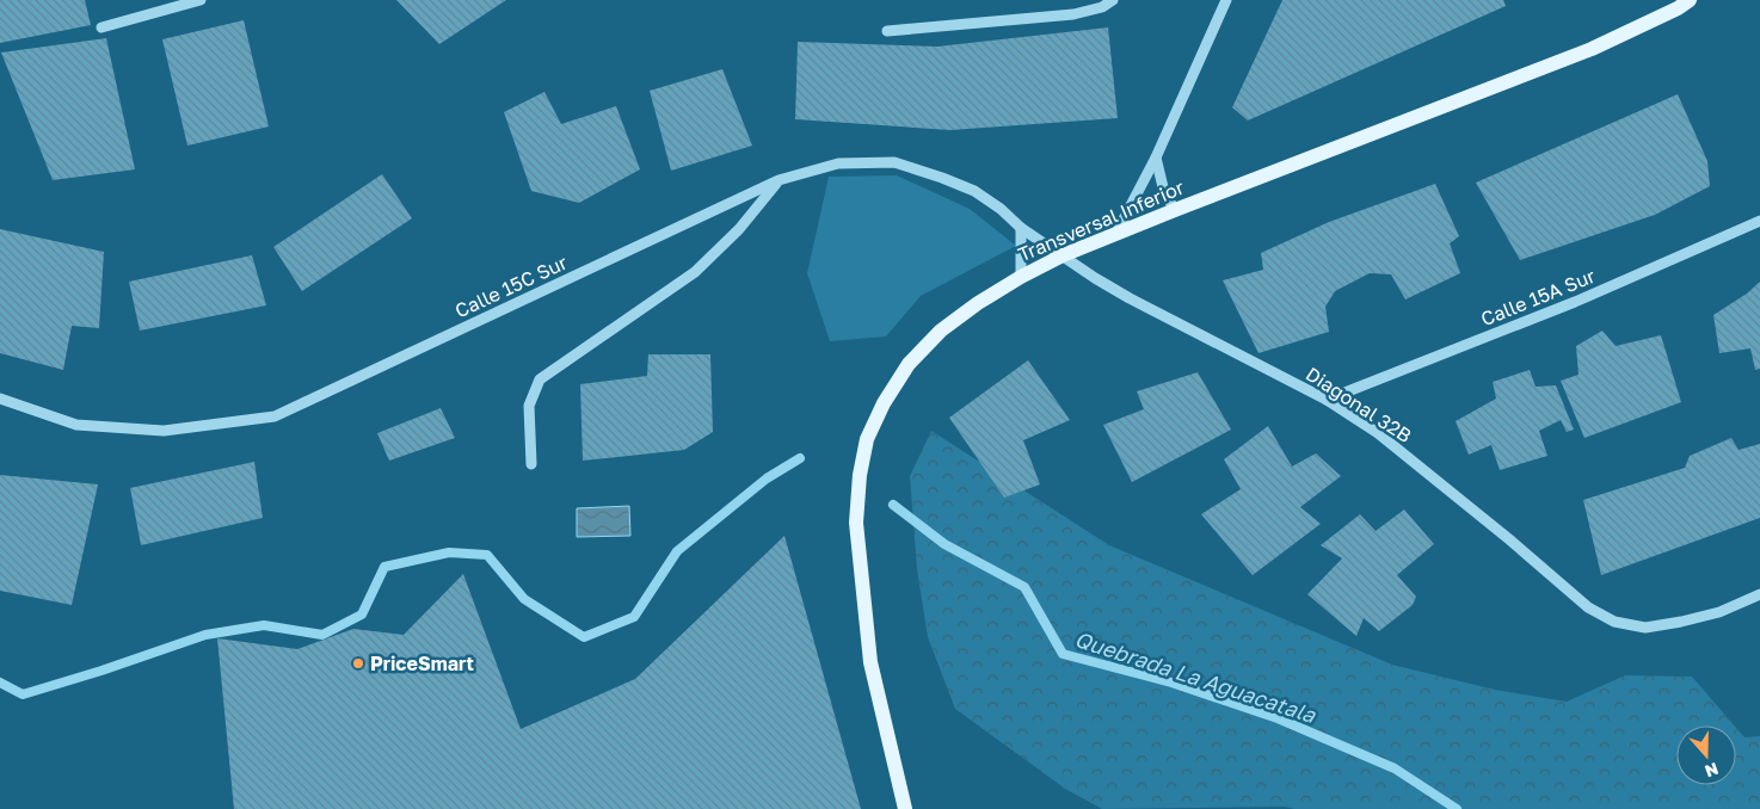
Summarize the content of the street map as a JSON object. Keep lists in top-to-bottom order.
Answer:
{
  "streets": {
    "main road": ["Transversal Inferior"],
    "street": ["Calle 15C Sur", "Calle 15A Sur", "Diagonal 32B"]
  },
  "crossings": [
    ["Transversal Inferior", "Calle 15C Sur"],
    ["Transversal Inferior", "Diagonal 32B"],
    ["Calle 15C Sur", "Diagonal 32B"],
    ["Calle 15A Sur", "Diagonal 32B"]
  ],
  "water": ["Quebrada La Aguacatala"],
  "places": ["PriceSmart"],
  "north": "bottom"
}
